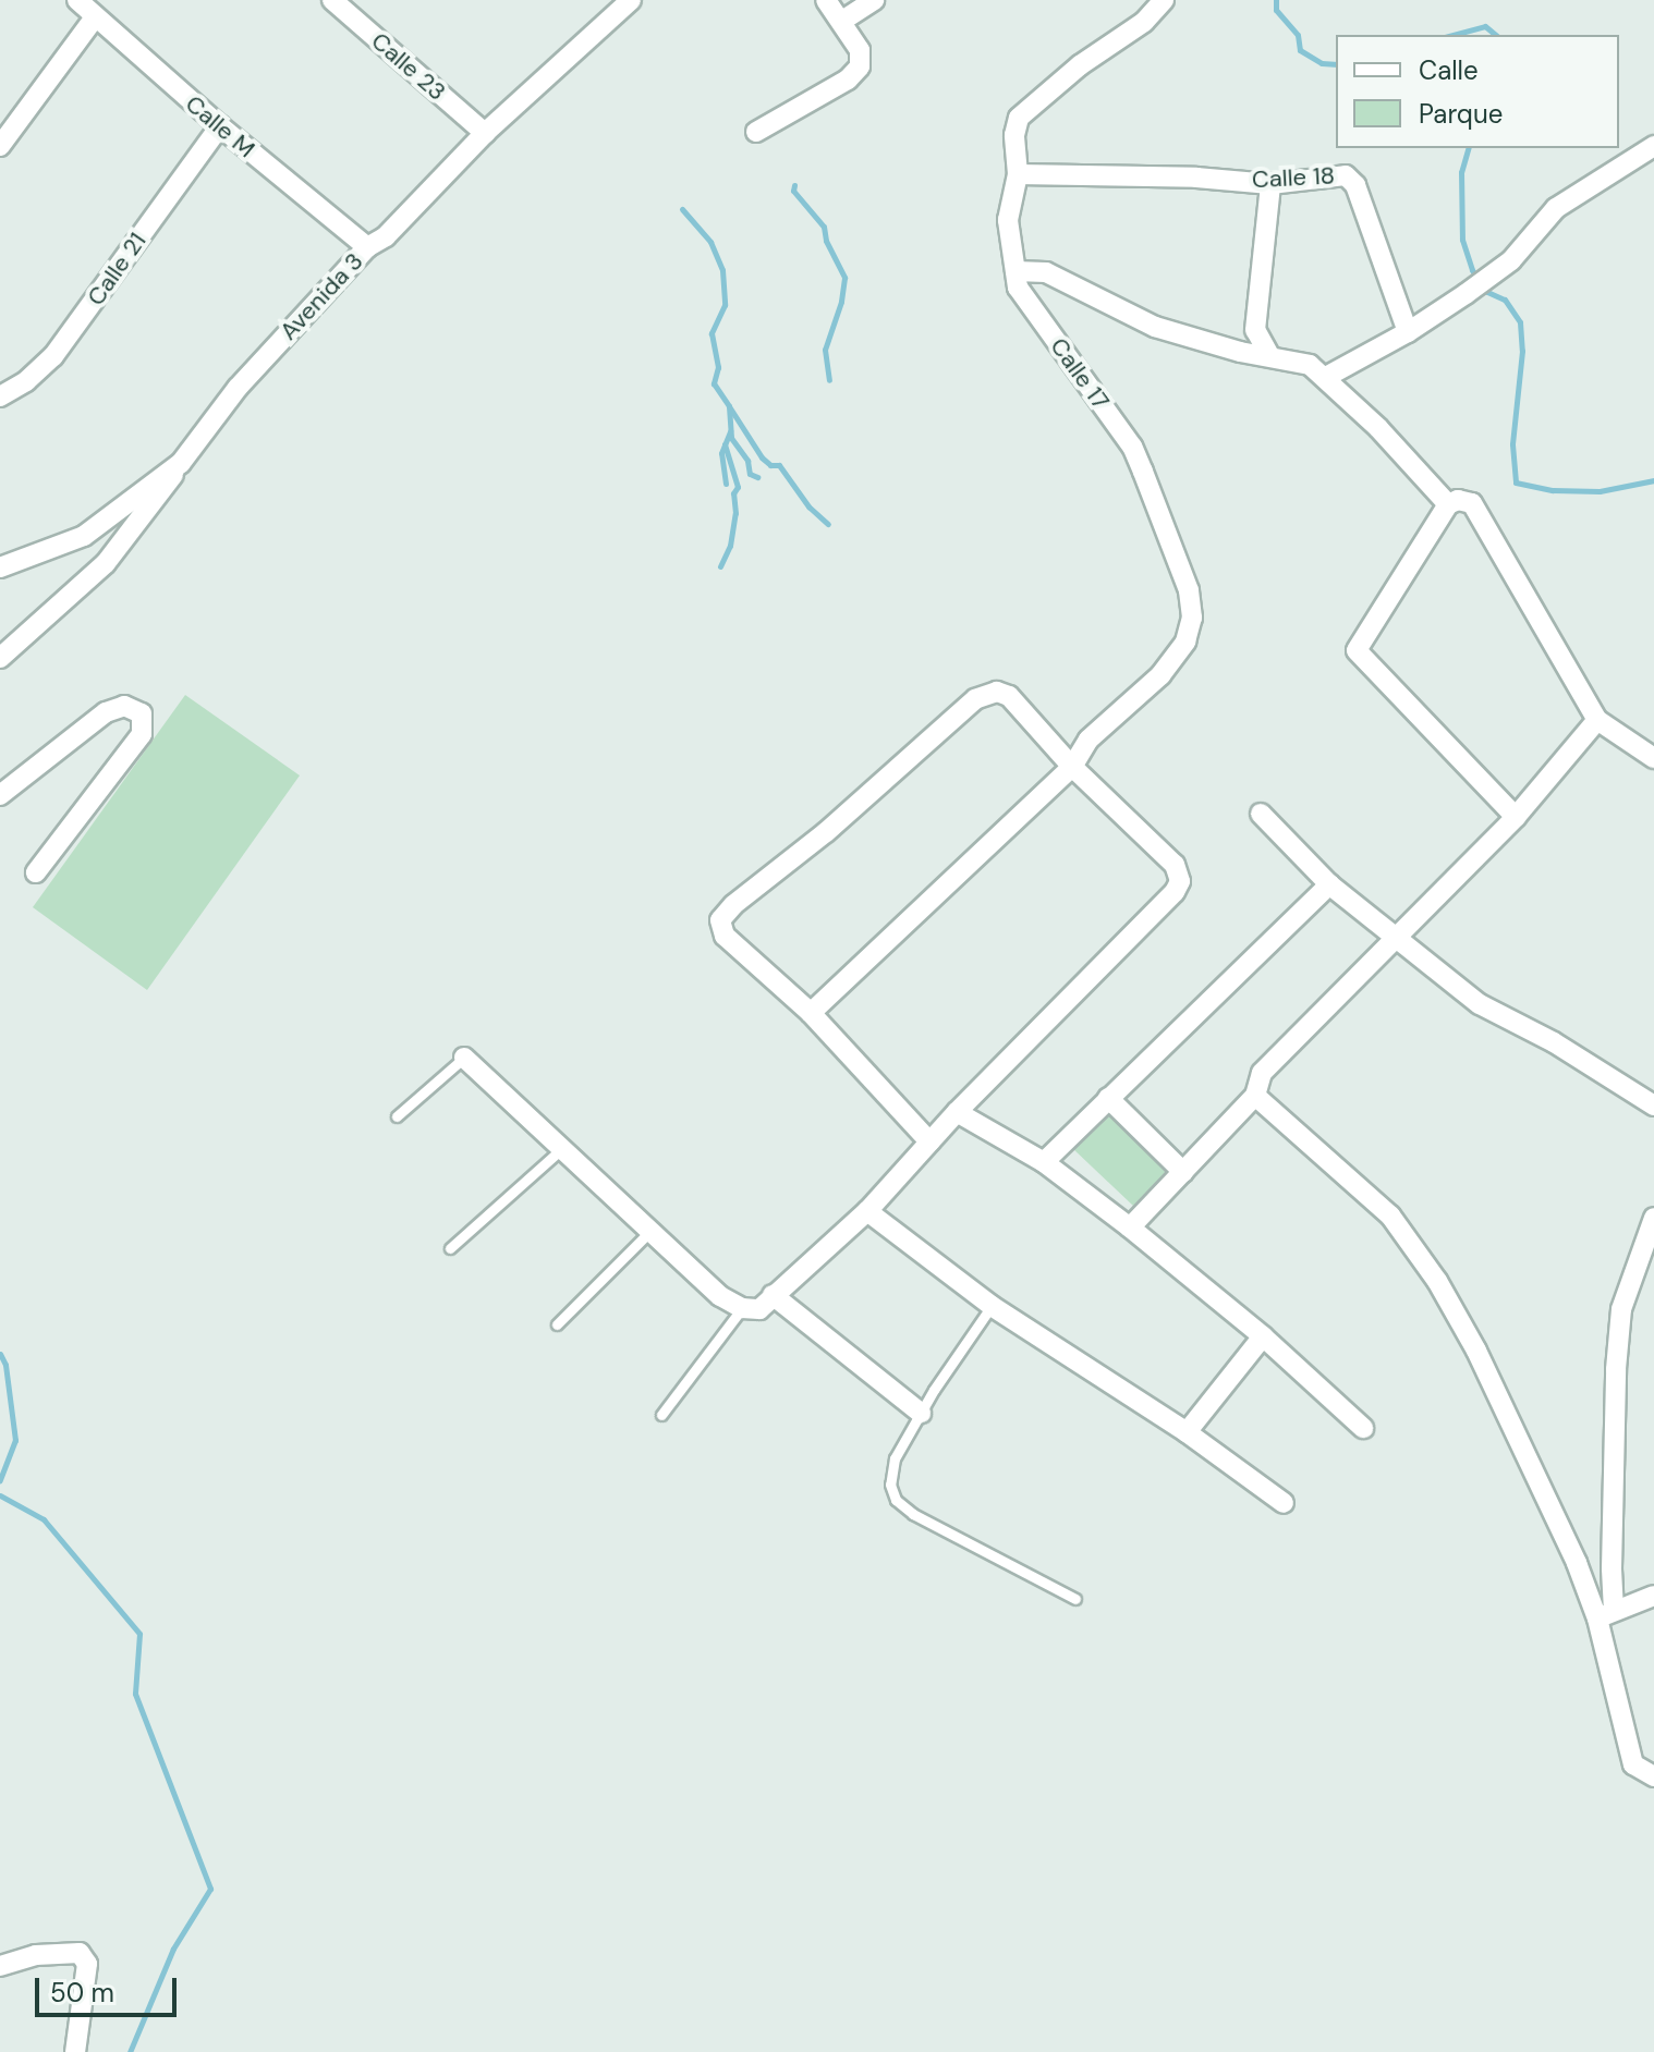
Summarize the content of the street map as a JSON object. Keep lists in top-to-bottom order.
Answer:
{
  "streets": {
    "street": [
      "Calle 23",
      "Calle M",
      "Calle 18",
      "Calle 21",
      "Avenida 3",
      "Calle 17"
    ]
  },
  "crossings": [
    ["Calle 23", "Avenida 3"],
    ["Calle M", "Calle 21"],
    ["Calle M", "Avenida 3"],
    ["Calle 18", "Calle 17"]
  ],
  "legend": ["Calle", "Parque"],
  "scale_bar": "50 m"
}
